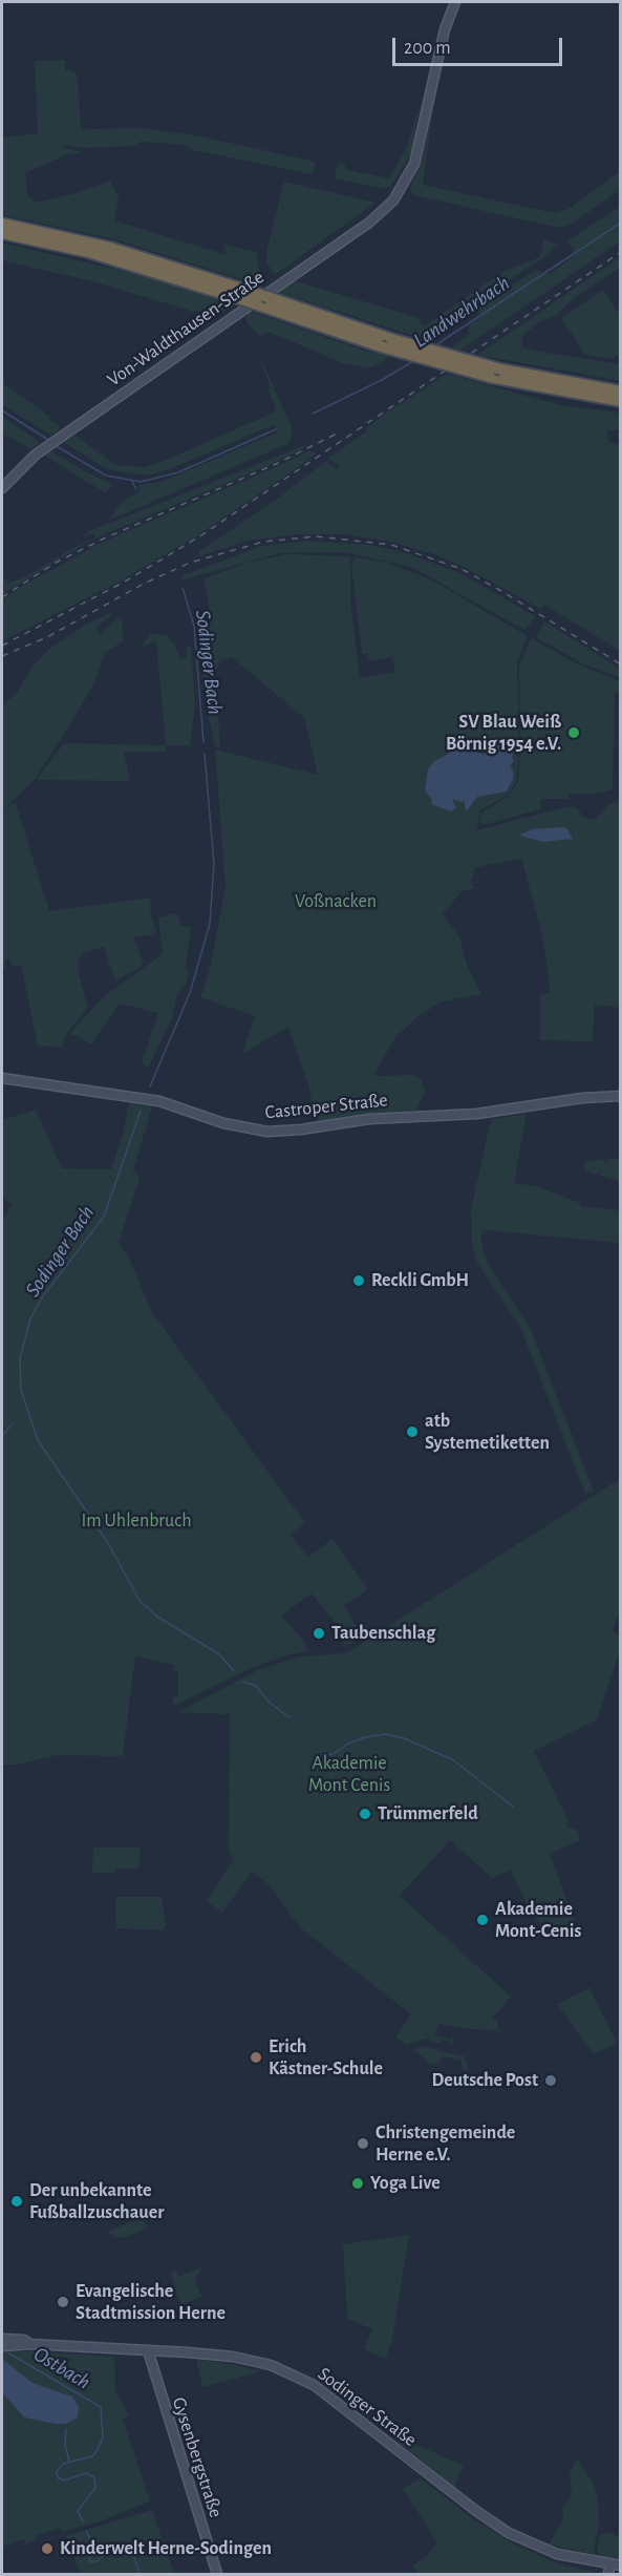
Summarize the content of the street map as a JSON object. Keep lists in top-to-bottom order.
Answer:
{
  "streets": {
    "main road": [
      "Von-Waldthausen-Straße",
      "Castroper Straße",
      "Sodinger Straße",
      "Gysenbergstraße"
    ]
  },
  "crossings": [
    ["Sodinger Straße", "Gysenbergstraße"]
  ],
  "water": ["Landwehrbach", "Sodinger Bach", "Ostbach"],
  "parks": ["Voßnacken", "Im Uhlenbruch", "Akademie Mont Cenis"],
  "places": [
    "SV Blau Weiß Börnig 1954 e.V.",
    "Reckli GmbH",
    "atb Systemetiketten",
    "Taubenschlag",
    "Trümmerfeld",
    "Akademie Mont-Cenis",
    "Erich Kästner-Schule",
    "Deutsche Post",
    "Christengemeinde Herne e.V.",
    "Yoga Live",
    "Der unbekannte Fußballzuschauer",
    "Evangelische Stadtmission Herne",
    "Kinderwelt Herne-Sodingen"
  ],
  "scale_bar": "200 m"
}
